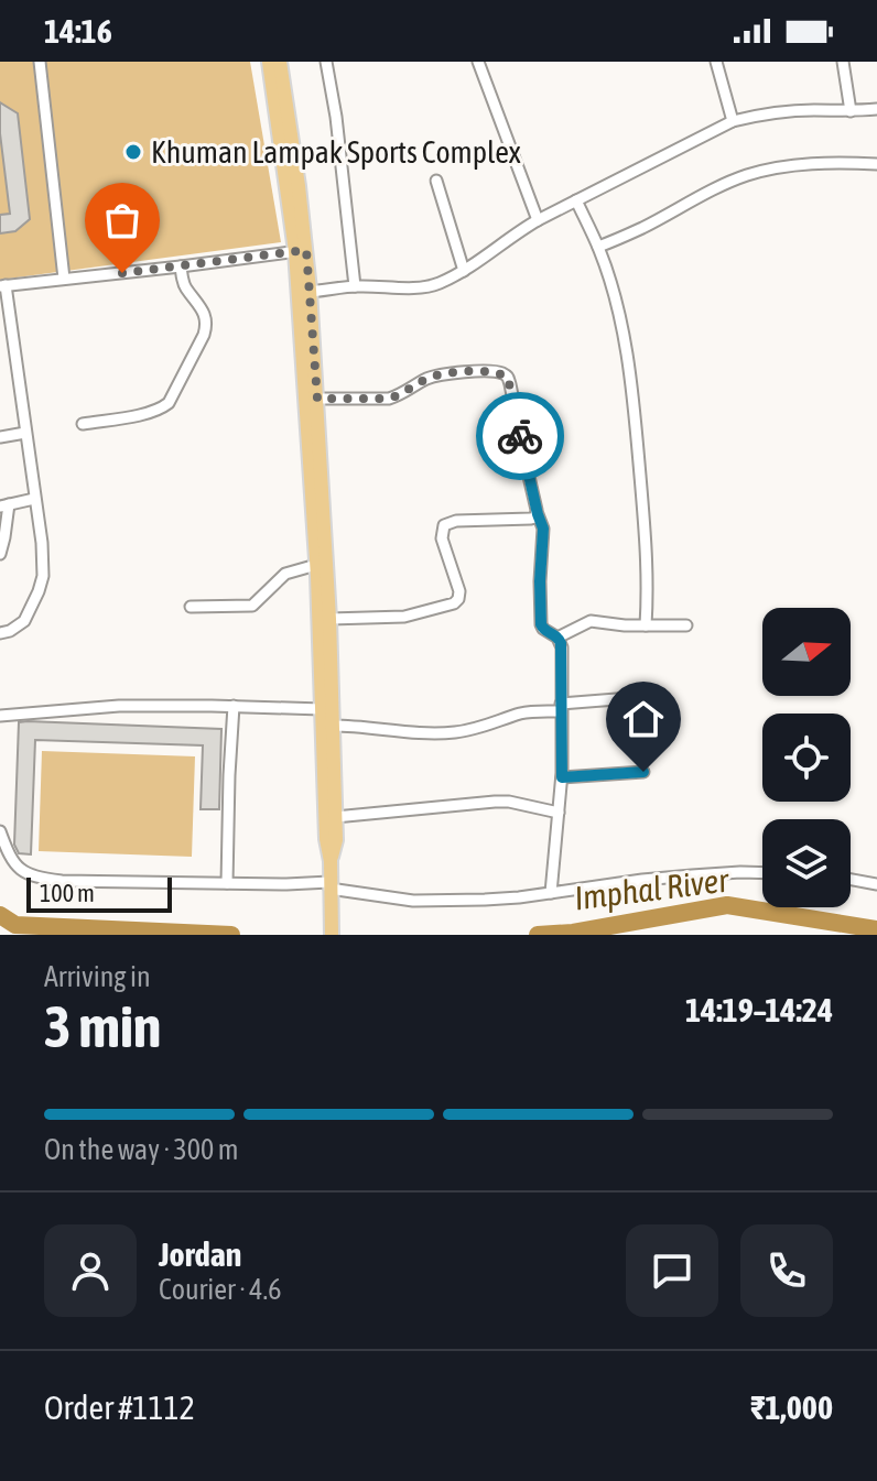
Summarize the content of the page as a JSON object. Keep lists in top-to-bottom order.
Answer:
{
  "water": ["Imphal River"],
  "places": ["Khuman Lampak Sports Complex"],
  "scale_bar": "100 m",
  "north": "right",
  "page": {
    "status": "14:16",
    "scale": "100 m",
    "heading": ["3 min", "Arriving in", "14:19–14:24"],
    "panel": [
      "Jordan",
      "Courier · 4.6",
      "Order #1112",
      "₹1,000"
    ],
    "bar": "On the way · 300 m"
  }
}
